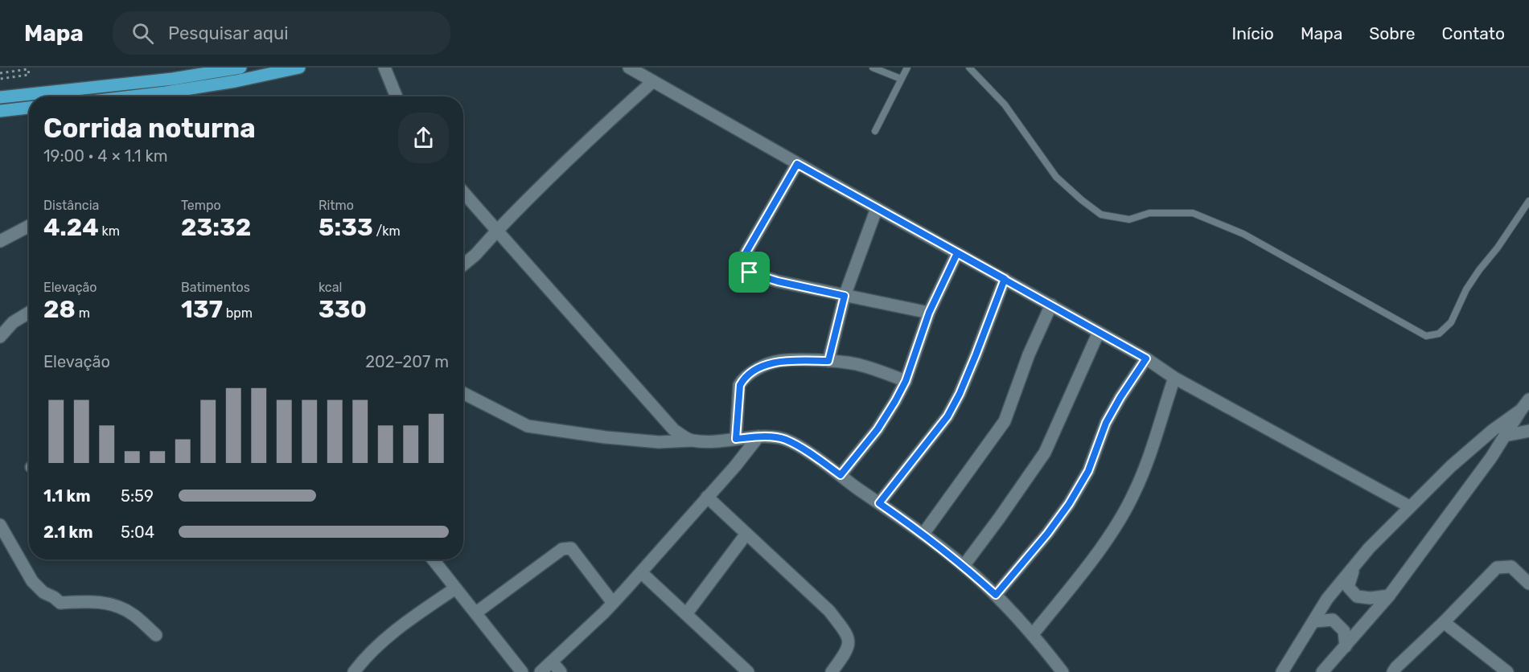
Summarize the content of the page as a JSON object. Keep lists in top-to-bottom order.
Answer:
{
  "page": {
    "header": "Mapa",
    "search": "Pesquisar aqui",
    "nav": [
      "Início",
      "Mapa",
      "Sobre",
      "Contato"
    ],
    "heading": ["Corrida noturna", "19:00 · 4 × 1.1 km"],
    "stats": [
      ["Distância", "4.24 km"],
      ["Tempo", "23:32"],
      ["Ritmo", "5:33 /km"],
      ["Elevação", "28 m"],
      ["Batimentos", "137 bpm"],
      ["kcal", "330"]
    ],
    "chart": ["Elevação", "202–207 m"],
    "list": [
      {
        "name": "1.1 km",
        "note": "5:59"
      },
      {
        "name": "2.1 km",
        "note": "5:04"
      }
    ]
  }
}
